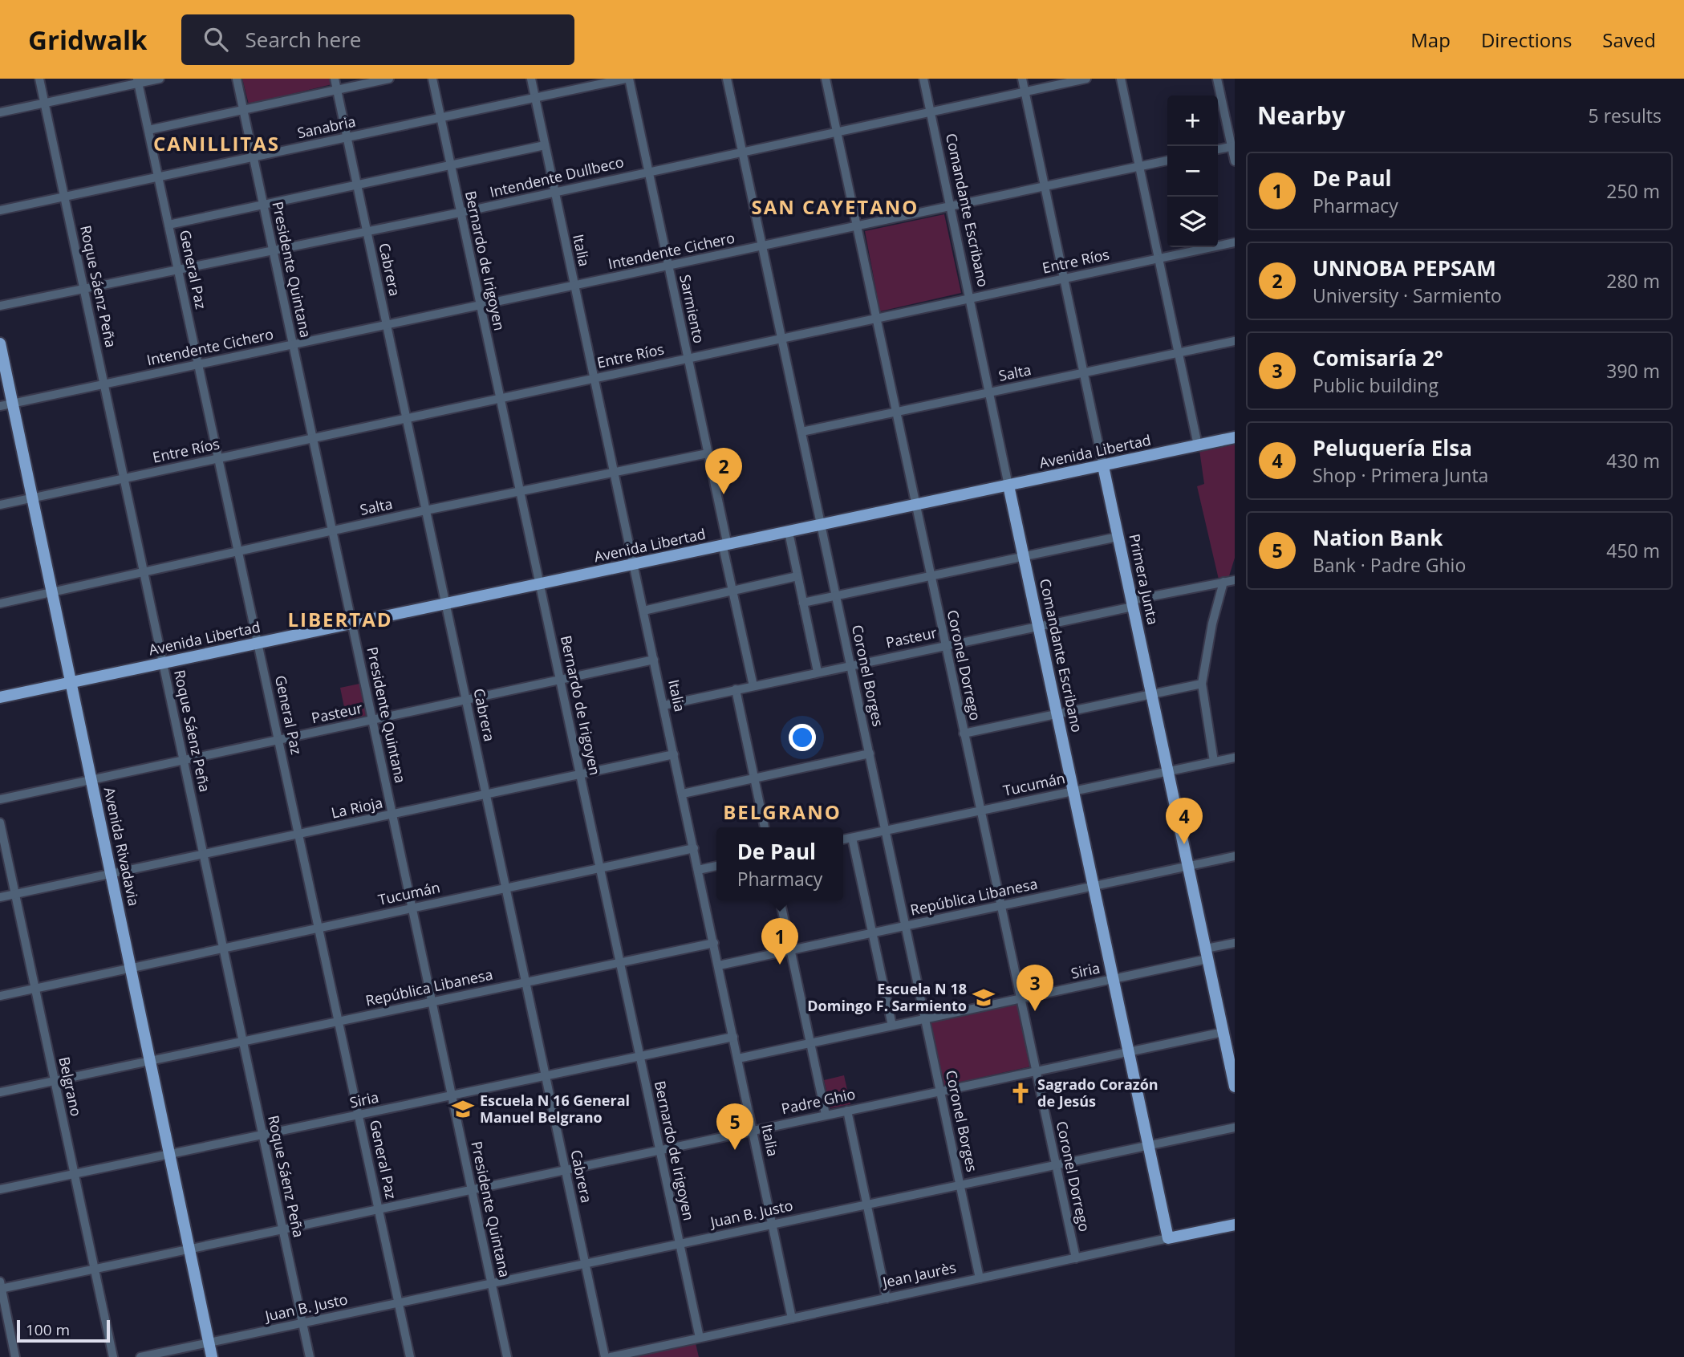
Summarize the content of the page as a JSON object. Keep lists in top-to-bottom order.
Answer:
{
  "streets": {
    "main road": [
      "Comandante Escribano",
      "Avenida Libertad",
      "Primera Junta",
      "Avenida Rivadavia",
      "Jean Jaurès"
    ],
    "street": [
      "Sanabria",
      "Intendente Dullbeco",
      "Italia",
      "Intendente Cichero",
      "Bernardo de Irigoyen",
      "Entre Ríos",
      "General Paz",
      "Presidente Quintana",
      "Cabrera",
      "Roque Sáenz Peña",
      "Sarmiento",
      "Salta",
      "Pasteur",
      "Coronel Dorrego",
      "Coronel Borges",
      "Tucumán",
      "La Rioja",
      "República Libanesa",
      "Siria",
      "Belgrano",
      "Padre Ghio",
      "Juan B. Justo"
    ]
  },
  "crossings": [
    ["Sanabria", "Italia"],
    ["Sanabria", "Bernardo de Irigoyen"],
    ["Sanabria", "General Paz"],
    ["Sanabria", "Presidente Quintana"],
    ["Sanabria", "Cabrera"],
    ["Sanabria", "Roque Sáenz Peña"],
    ["Sanabria", "Sarmiento"],
    ["Intendente Dullbeco", "Comandante Escribano"],
    ["Intendente Dullbeco", "Italia"],
    ["Intendente Dullbeco", "Bernardo de Irigoyen"],
    ["Intendente Dullbeco", "General Paz"],
    ["Intendente Dullbeco", "Presidente Quintana"],
    ["Intendente Dullbeco", "Cabrera"],
    ["Intendente Dullbeco", "Roque Sáenz Peña"],
    ["Intendente Dullbeco", "Sarmiento"],
    ["Intendente Dullbeco", "Primera Junta"],
    ["Intendente Dullbeco", "Coronel Dorrego"],
    ["Intendente Dullbeco", "Coronel Borges"],
    ["Comandante Escribano", "Intendente Cichero"],
    ["Comandante Escribano", "Entre Ríos"],
    ["Comandante Escribano", "Salta"],
    ["Comandante Escribano", "Avenida Libertad"],
    ["Comandante Escribano", "Pasteur"],
    ["Comandante Escribano", "Tucumán"],
    ["Comandante Escribano", "República Libanesa"],
    ["Comandante Escribano", "Siria"],
    ["Comandante Escribano", "Padre Ghio"],
    ["Comandante Escribano", "Juan B. Justo"],
    ["Comandante Escribano", "Jean Jaurès"],
    ["Italia", "Intendente Cichero"],
    ["Italia", "Entre Ríos"],
    ["Italia", "Salta"],
    ["Italia", "Avenida Libertad"],
    ["Italia", "Pasteur"],
    ["Italia", "Tucumán"],
    ["Italia", "La Rioja"],
    ["Italia", "República Libanesa"],
    ["Italia", "Siria"],
    ["Italia", "Padre Ghio"],
    ["Italia", "Juan B. Justo"],
    ["Italia", "Jean Jaurès"],
    ["Intendente Cichero", "Bernardo de Irigoyen"],
    ["Intendente Cichero", "General Paz"],
    ["Intendente Cichero", "Presidente Quintana"],
    ["Intendente Cichero", "Cabrera"],
    ["Intendente Cichero", "Roque Sáenz Peña"],
    ["Intendente Cichero", "Sarmiento"],
    ["Intendente Cichero", "Primera Junta"],
    ["Intendente Cichero", "Coronel Dorrego"],
    ["Intendente Cichero", "Coronel Borges"],
    ["Intendente Cichero", "Avenida Rivadavia"],
    ["Bernardo de Irigoyen", "Entre Ríos"],
    ["Bernardo de Irigoyen", "Salta"],
    ["Bernardo de Irigoyen", "Avenida Libertad"],
    ["Bernardo de Irigoyen", "Pasteur"],
    ["Bernardo de Irigoyen", "Tucumán"],
    ["Bernardo de Irigoyen", "La Rioja"],
    ["Bernardo de Irigoyen", "República Libanesa"],
    ["Bernardo de Irigoyen", "Siria"],
    ["Bernardo de Irigoyen", "Padre Ghio"],
    ["Bernardo de Irigoyen", "Juan B. Justo"],
    ["Bernardo de Irigoyen", "Jean Jaurès"],
    ["Entre Ríos", "General Paz"],
    ["Entre Ríos", "Presidente Quintana"],
    ["Entre Ríos", "Cabrera"],
    ["Entre Ríos", "Roque Sáenz Peña"],
    ["Entre Ríos", "Sarmiento"],
    ["Entre Ríos", "Primera Junta"],
    ["Entre Ríos", "Coronel Dorrego"],
    ["Entre Ríos", "Coronel Borges"],
    ["Entre Ríos", "Avenida Rivadavia"],
    ["General Paz", "Salta"],
    ["General Paz", "Avenida Libertad"],
    ["General Paz", "Pasteur"],
    ["General Paz", "Tucumán"],
    ["General Paz", "La Rioja"],
    ["General Paz", "República Libanesa"],
    ["General Paz", "Siria"],
    ["General Paz", "Padre Ghio"],
    ["General Paz", "Juan B. Justo"],
    ["Presidente Quintana", "Salta"],
    ["Presidente Quintana", "Avenida Libertad"],
    ["Presidente Quintana", "Pasteur"],
    ["Presidente Quintana", "Tucumán"],
    ["Presidente Quintana", "La Rioja"],
    ["Presidente Quintana", "República Libanesa"],
    ["Presidente Quintana", "Siria"],
    ["Presidente Quintana", "Padre Ghio"],
    ["Presidente Quintana", "Juan B. Justo"],
    ["Cabrera", "Salta"],
    ["Cabrera", "Avenida Libertad"],
    ["Cabrera", "Pasteur"],
    ["Cabrera", "Tucumán"],
    ["Cabrera", "La Rioja"],
    ["Cabrera", "República Libanesa"],
    ["Cabrera", "Siria"],
    ["Cabrera", "Padre Ghio"],
    ["Cabrera", "Juan B. Justo"],
    ["Roque Sáenz Peña", "Salta"],
    ["Roque Sáenz Peña", "Avenida Libertad"],
    ["Roque Sáenz Peña", "Pasteur"],
    ["Roque Sáenz Peña", "Tucumán"],
    ["Roque Sáenz Peña", "La Rioja"],
    ["Roque Sáenz Peña", "República Libanesa"],
    ["Roque Sáenz Peña", "Siria"],
    ["Roque Sáenz Peña", "Padre Ghio"],
    ["Roque Sáenz Peña", "Juan B. Justo"],
    ["Sarmiento", "Salta"],
    ["Sarmiento", "Avenida Libertad"],
    ["Sarmiento", "Pasteur"],
    ["Salta", "Primera Junta"],
    ["Salta", "Coronel Dorrego"],
    ["Salta", "Coronel Borges"],
    ["Salta", "Avenida Rivadavia"],
    ["Avenida Libertad", "Primera Junta"],
    ["Avenida Libertad", "Coronel Dorrego"],
    ["Avenida Libertad", "Coronel Borges"],
    ["Avenida Libertad", "Avenida Rivadavia"],
    ["Primera Junta", "Pasteur"],
    ["Primera Junta", "Tucumán"],
    ["Primera Junta", "República Libanesa"],
    ["Primera Junta", "Siria"],
    ["Primera Junta", "Padre Ghio"],
    ["Pasteur", "Coronel Dorrego"],
    ["Pasteur", "Coronel Borges"],
    ["Pasteur", "Avenida Rivadavia"],
    ["Coronel Dorrego", "Tucumán"],
    ["Coronel Dorrego", "República Libanesa"],
    ["Coronel Dorrego", "Siria"],
    ["Coronel Dorrego", "Padre Ghio"],
    ["Coronel Dorrego", "Juan B. Justo"],
    ["Coronel Dorrego", "Jean Jaurès"],
    ["Coronel Borges", "Tucumán"],
    ["Coronel Borges", "República Libanesa"],
    ["Coronel Borges", "Siria"],
    ["Coronel Borges", "Padre Ghio"],
    ["Coronel Borges", "Juan B. Justo"],
    ["Coronel Borges", "Jean Jaurès"],
    ["Tucumán", "Avenida Rivadavia"],
    ["Tucumán", "Belgrano"],
    ["La Rioja", "Avenida Rivadavia"],
    ["La Rioja", "Belgrano"],
    ["Avenida Rivadavia", "República Libanesa"],
    ["Avenida Rivadavia", "Siria"],
    ["Avenida Rivadavia", "Padre Ghio"],
    ["Avenida Rivadavia", "Juan B. Justo"],
    ["República Libanesa", "Belgrano"],
    ["Siria", "Belgrano"],
    ["Belgrano", "Padre Ghio"]
  ],
  "districts": [
    "CANILLITAS",
    "SAN CAYETANO",
    "LIBERTAD",
    "BELGRANO"
  ],
  "places": {
    "school or university": ["Escuela N 18 Domingo F. Sarmiento", "Escuela N 16 General Manuel Belgrano"],
    "church": ["Sagrado Corazón de Jesús"]
  },
  "scale_bar": "100 m",
  "page": {
    "header": "Gridwalk",
    "search": "Search here",
    "nav": ["Map", "Directions", "Saved"],
    "heading": ["Nearby", "5 results"],
    "map_buttons": ["+", "−"],
    "list": [
      {
        "mark": "1",
        "name": "De Paul",
        "note": "Pharmacy",
        "value": "250 m"
      },
      {
        "mark": "2",
        "name": "UNNOBA PEPSAM",
        "note": "University · Sarmiento",
        "value": "280 m"
      },
      {
        "mark": "3",
        "name": "Comisaría 2°",
        "note": "Public building",
        "value": "390 m"
      },
      {
        "mark": "4",
        "name": "Peluquería Elsa",
        "note": "Shop · Primera Junta",
        "value": "430 m"
      },
      {
        "mark": "5",
        "name": "Nation Bank",
        "note": "Bank · Padre Ghio",
        "value": "450 m"
      }
    ],
    "pins": [
      "2",
      "4",
      "1",
      "3",
      "5"
    ],
    "popup": ["De Paul", "Pharmacy"],
    "scale": "100 m"
  }
}
